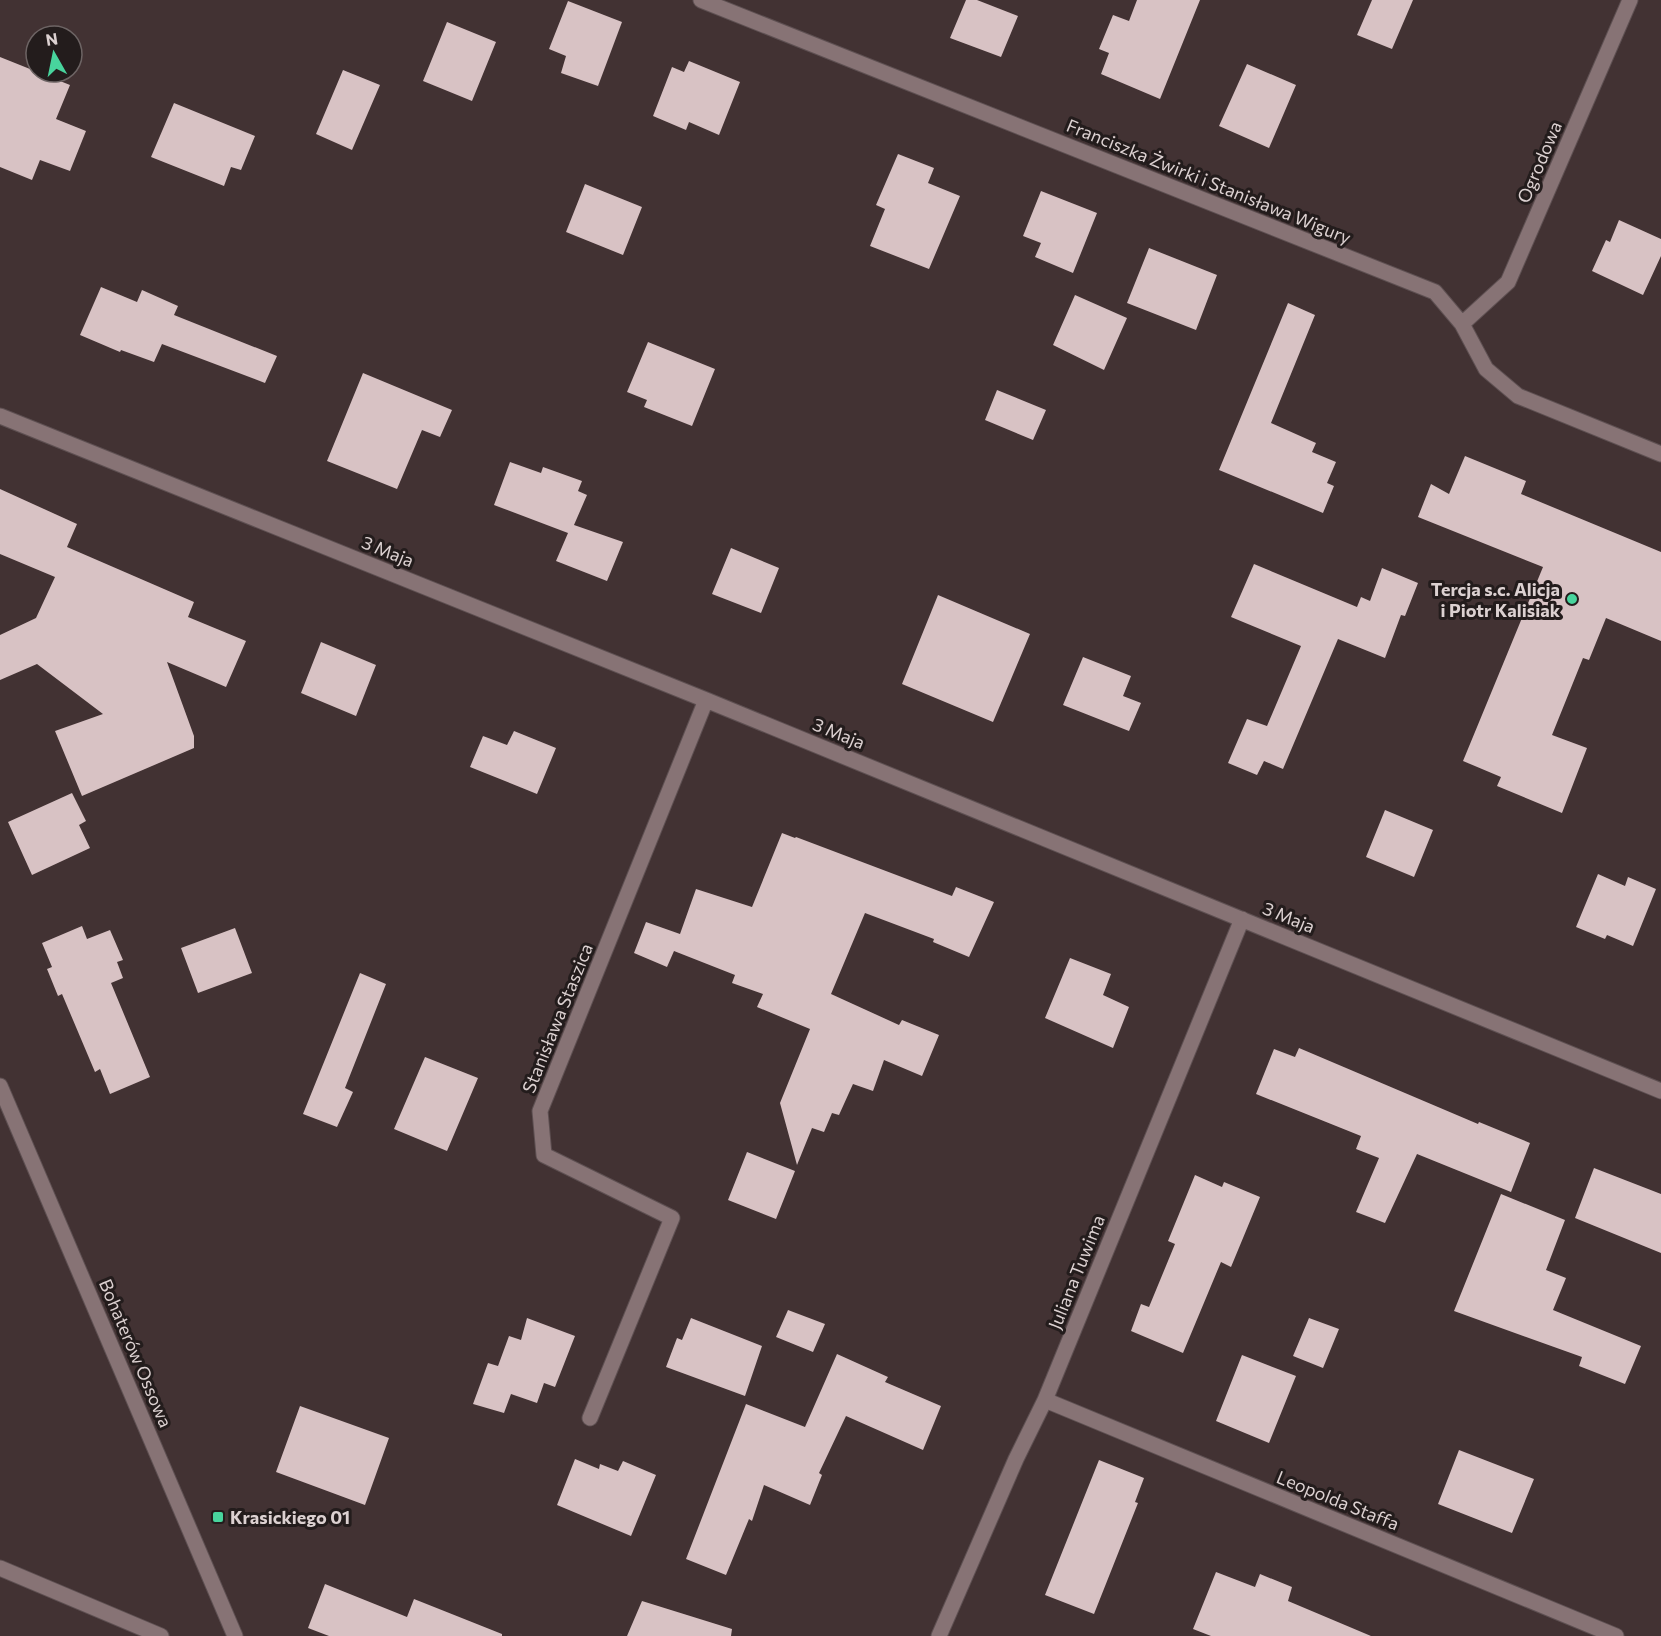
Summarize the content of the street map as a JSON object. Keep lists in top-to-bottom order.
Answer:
{
  "streets": {
    "street": [
      "Ogrodowa",
      "Franciszka Żwirki i Stanisława Wigury",
      "3 Maja",
      "Stanisława Staszica",
      "Juliana Tuwima",
      "Bohaterów Ossowa",
      "Leopolda Staffa"
    ]
  },
  "crossings": [
    ["Ogrodowa", "Franciszka Żwirki i Stanisława Wigury"],
    ["3 Maja", "Stanisława Staszica"],
    ["3 Maja", "Juliana Tuwima"],
    ["Juliana Tuwima", "Leopolda Staffa"]
  ],
  "places": {
    "other": ["Tercja s.c. Alicja i Piotr Kalisiak"],
    "transit": ["Krasickiego 01"]
  },
  "north": "top"
}
